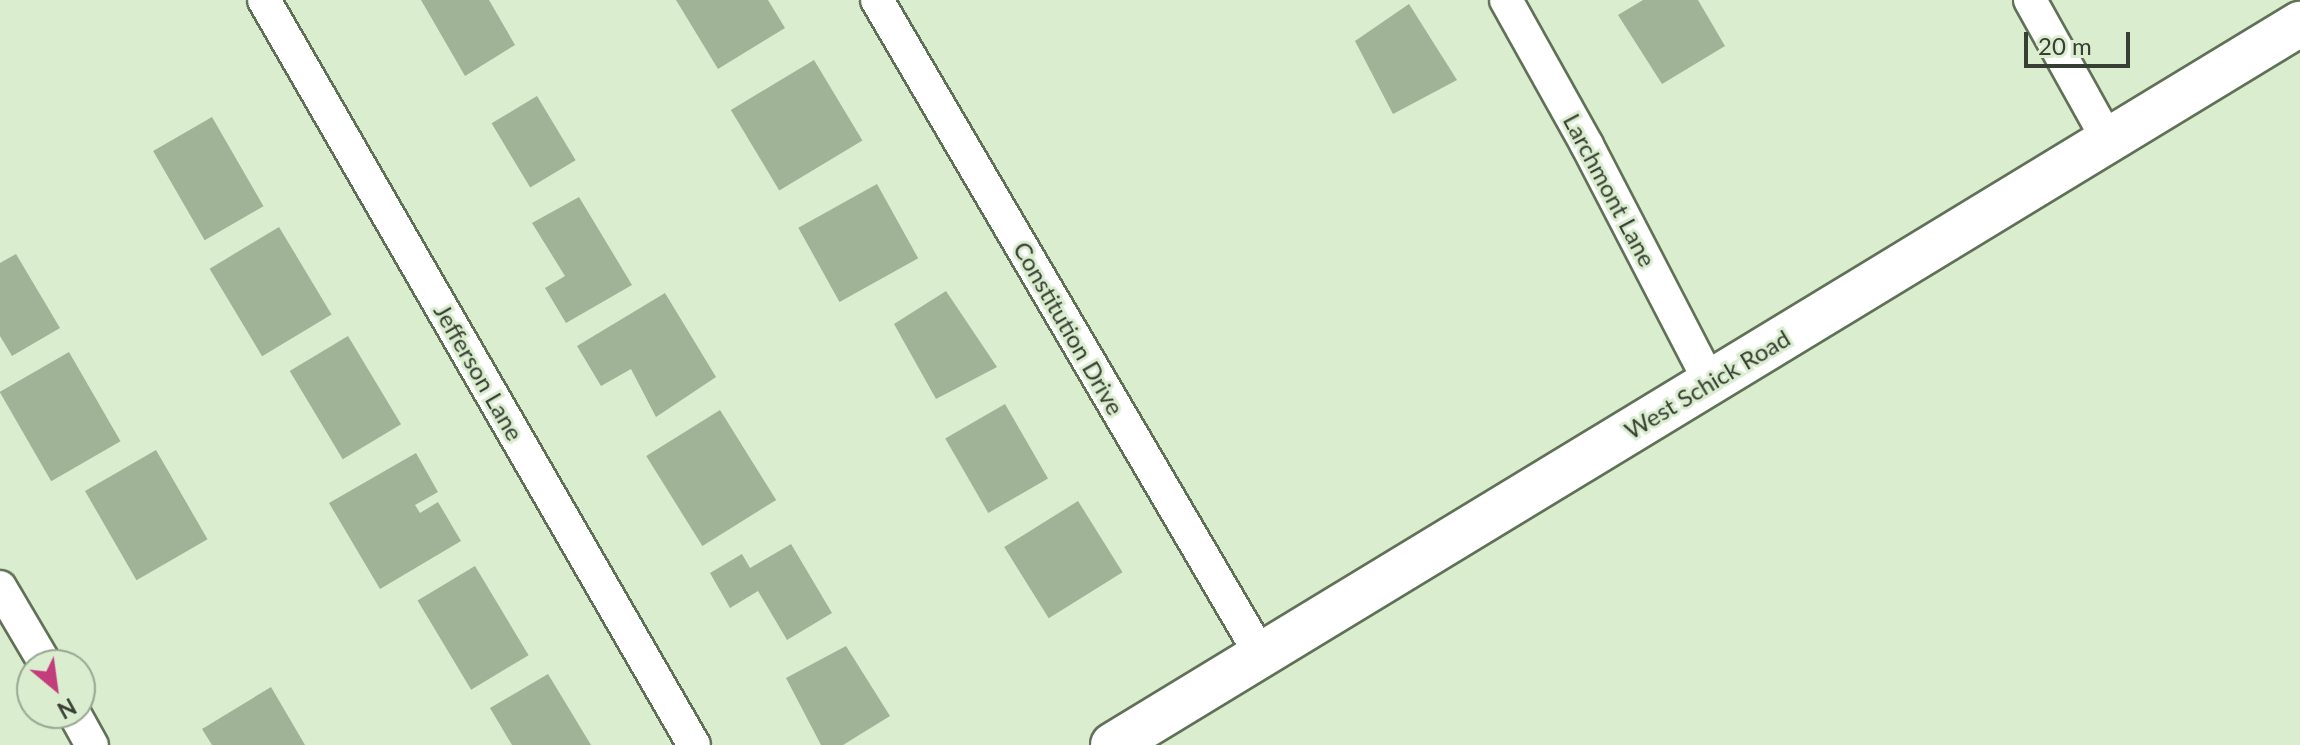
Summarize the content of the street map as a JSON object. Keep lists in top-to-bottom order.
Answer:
{
  "streets": {
    "street": [
      "Larchmont Lane",
      "Constitution Drive",
      "Jefferson Lane",
      "West Schick Road"
    ]
  },
  "crossings": [
    ["Larchmont Lane", "West Schick Road"],
    ["Constitution Drive", "West Schick Road"]
  ],
  "scale_bar": "20 m",
  "north": "bottom right"
}
